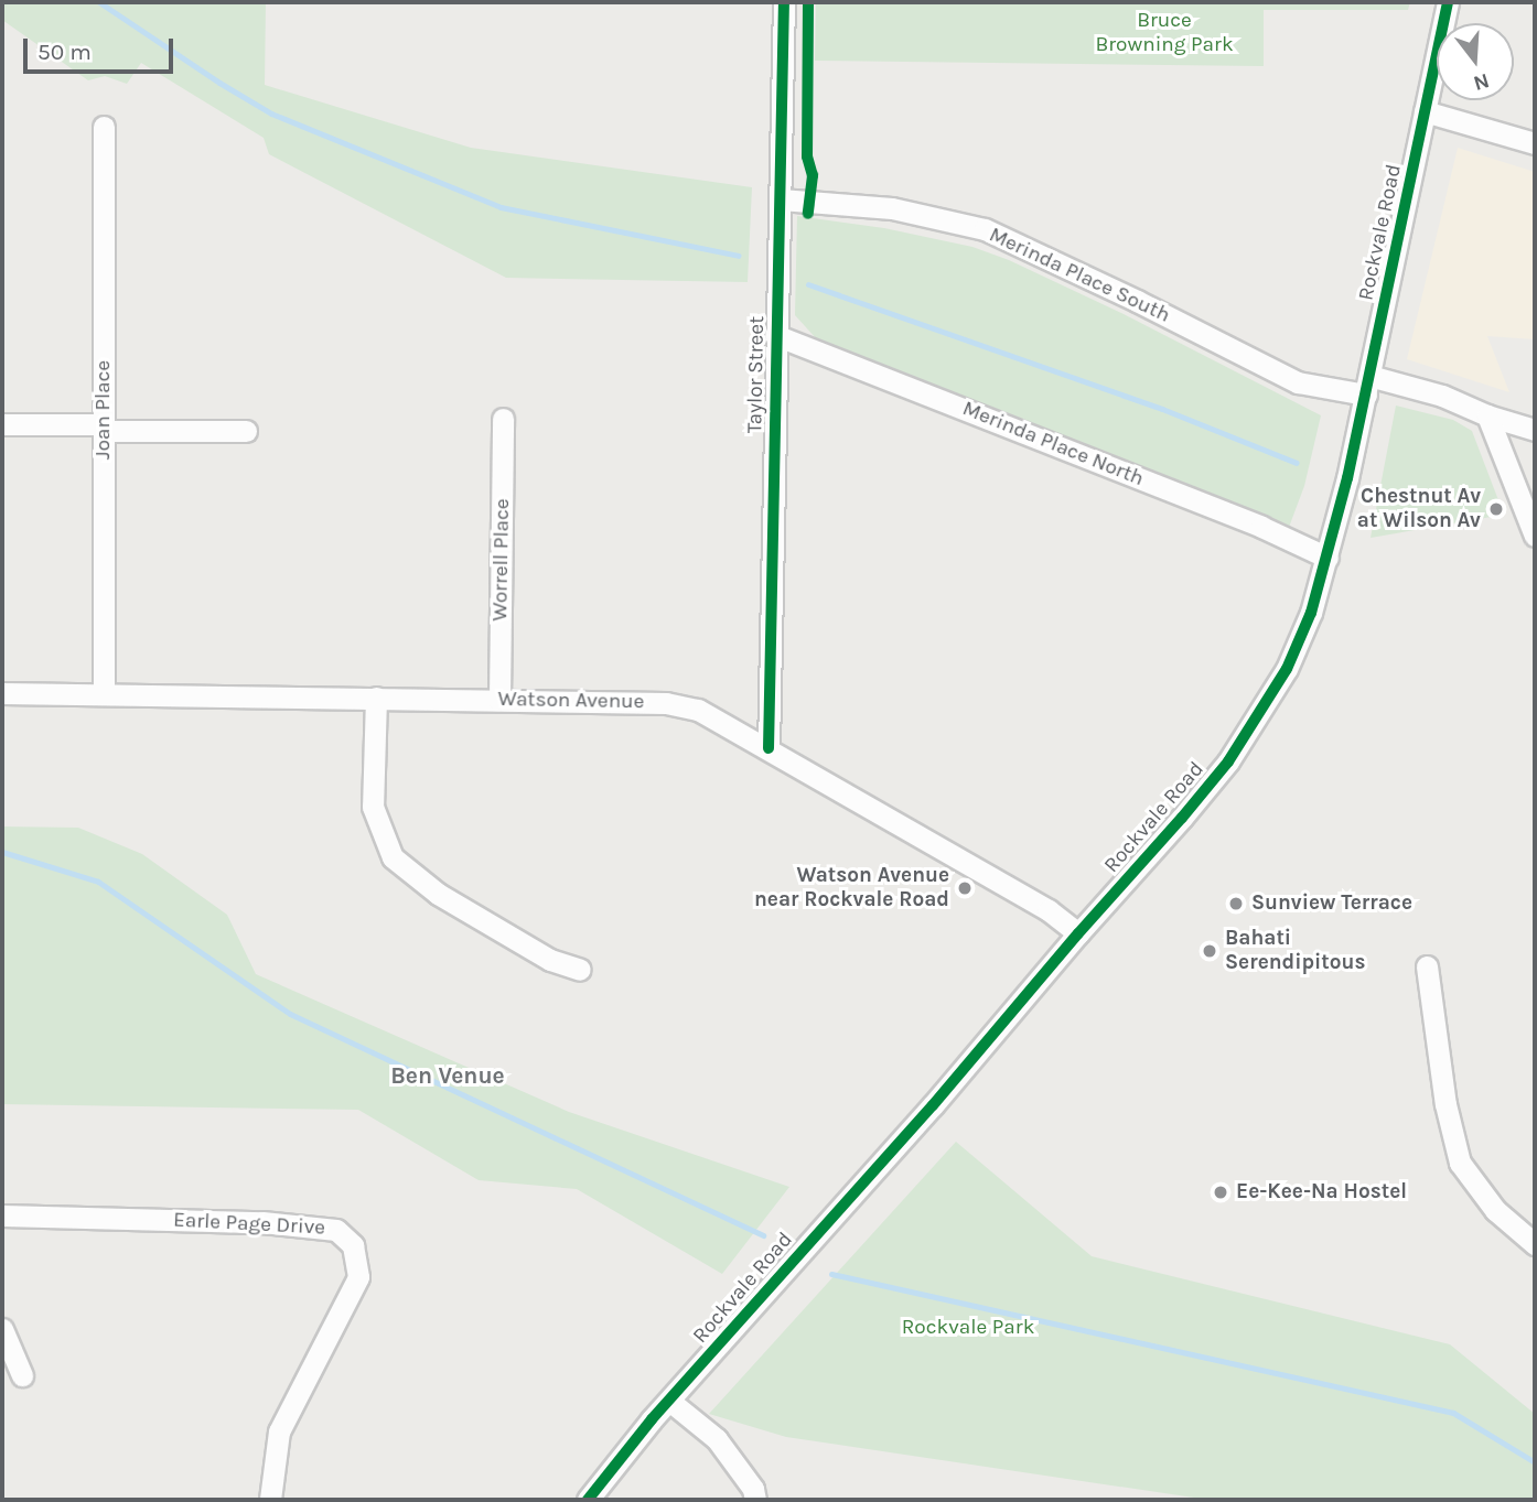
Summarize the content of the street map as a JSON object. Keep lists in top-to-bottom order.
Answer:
{
  "streets": {
    "street": [
      "Rockvale Road",
      "Merinda Place South",
      "Taylor Street",
      "Joan Place",
      "Merinda Place North",
      "Worrell Place",
      "Watson Avenue",
      "Earle Page Drive"
    ]
  },
  "crossings": [
    ["Rockvale Road", "Merinda Place South"],
    ["Rockvale Road", "Merinda Place North"],
    ["Rockvale Road", "Watson Avenue"],
    ["Merinda Place South", "Taylor Street"],
    ["Taylor Street", "Merinda Place North"],
    ["Taylor Street", "Watson Avenue"],
    ["Joan Place", "Watson Avenue"],
    ["Worrell Place", "Watson Avenue"]
  ],
  "districts": ["Ben Venue"],
  "parks": ["Bruce Browning Park", "Rockvale Park"],
  "places": [
    "Chestnut Av at Wilson Av",
    "Watson Avenue near Rockvale Road",
    "Sunview Terrace",
    "Bahati Serendipitous",
    "Ee-Kee-Na Hostel"
  ],
  "scale_bar": "50 m",
  "north": "bottom"
}
